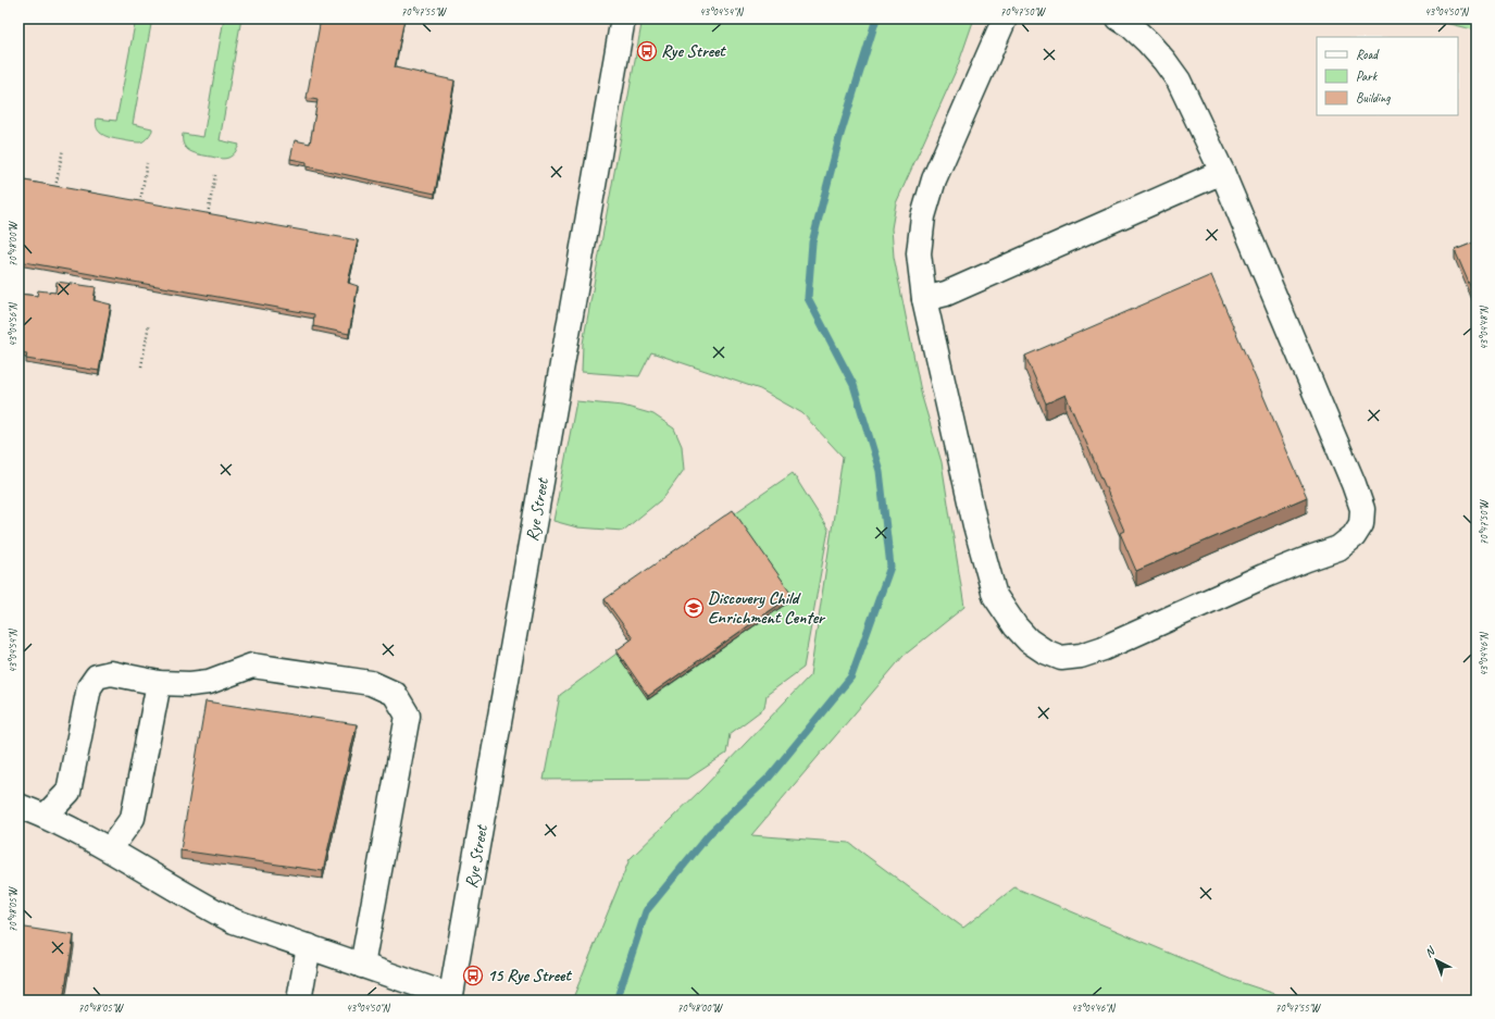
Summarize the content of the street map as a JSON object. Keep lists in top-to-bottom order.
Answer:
{
  "streets": {
    "street": ["Rye Street"]
  },
  "places": {
    "bus stop": ["Rye Street", "15 Rye Street"],
    "school or university": ["Discovery Child Enrichment Center"]
  },
  "legend": ["Road", "Park", "Building"],
  "north": "top left",
  "coordinates": [
    "70°47'55\"W",
    "43°04'54\"N",
    "70°47'50\"W",
    "43°04'50\"N",
    "70°48'00\"W",
    "43°04'56\"N",
    "43°04'48\"N",
    "43°04'46\"N",
    "70°48'05\"W"
  ]
}
